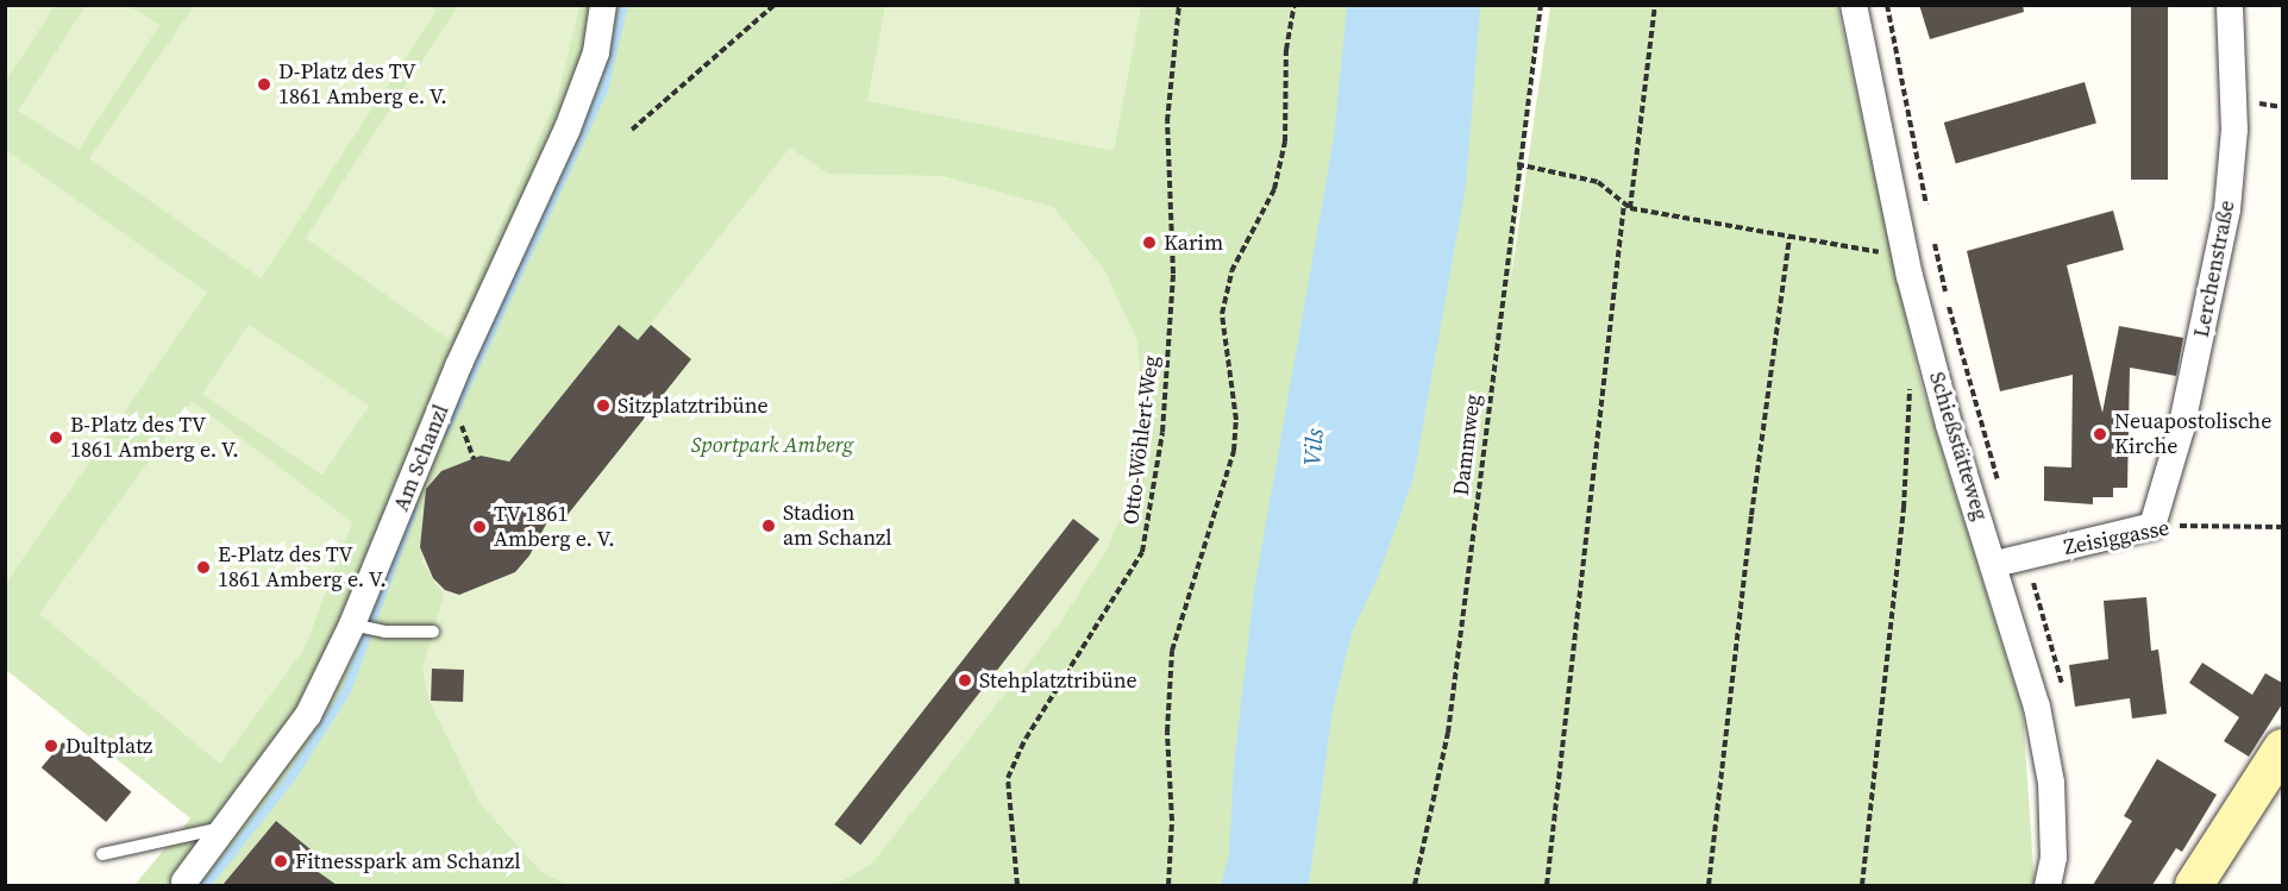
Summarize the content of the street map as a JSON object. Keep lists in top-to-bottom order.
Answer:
{
  "streets": {
    "street": [
      "Lerchenstraße",
      "Schießstätteweg",
      "Am Schanzl",
      "Zeisiggasse"
    ],
    "path": ["Otto-Wöhlert-Weg", "Dammweg"]
  },
  "crossings": [
    ["Lerchenstraße", "Zeisiggasse"],
    ["Schießstätteweg", "Zeisiggasse"]
  ],
  "water": ["Vils"],
  "parks": ["Sportpark Amberg"],
  "places": [
    "D-Platz des TV 1861 Amberg e. V.",
    "Karim",
    "Sitzplatztribüne",
    "Neuapostolische Kirche",
    "B-Platz des TV 1861 Amberg e. V.",
    "Stadion am Schanzl",
    "TV 1861 Amberg e. V.",
    "E-Platz des TV 1861 Amberg e. V.",
    "Stehplatztribüne",
    "Dultplatz",
    "Fitnesspark am Schanzl"
  ]
}
